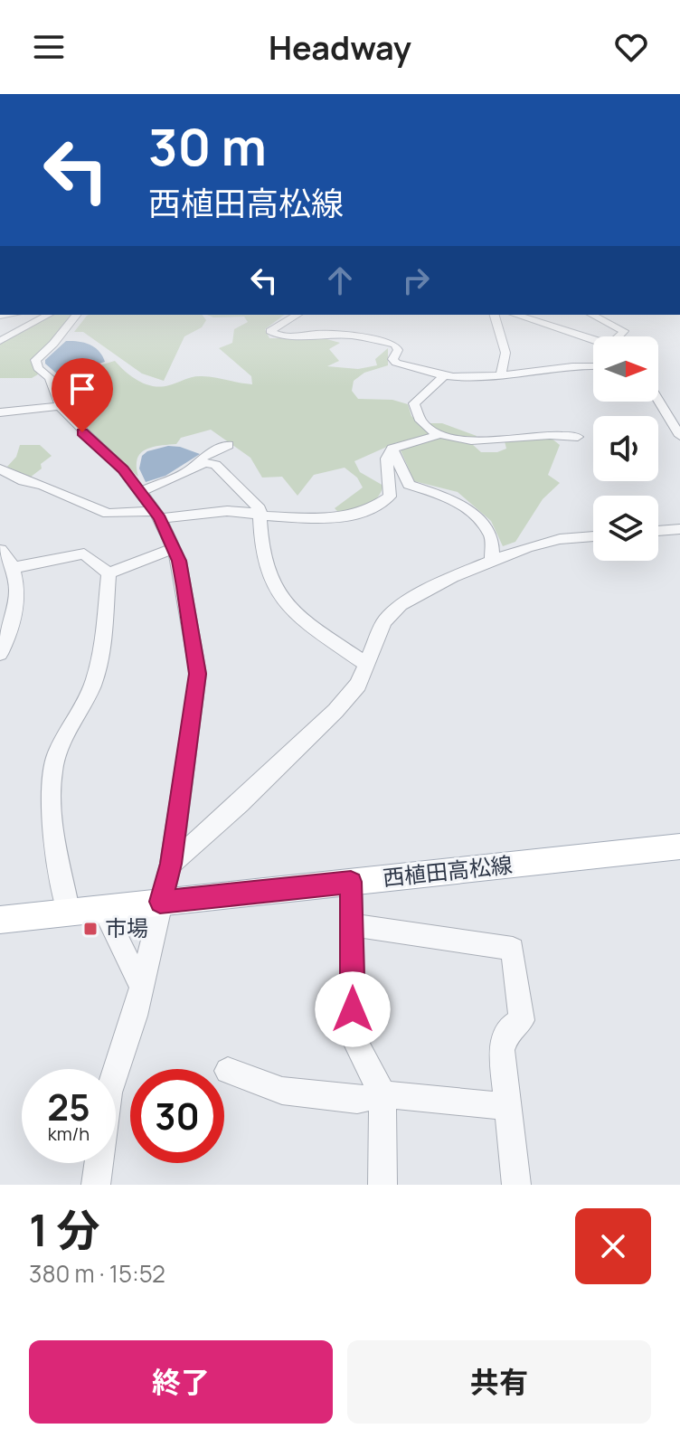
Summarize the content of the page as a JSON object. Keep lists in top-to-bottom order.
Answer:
{
  "streets": {
    "main road": ["西植田高松線"]
  },
  "places": {
    "transit": ["市場"]
  },
  "north": "right",
  "page": {
    "header": "Headway",
    "turn": ["30 m", "西植田高松線"],
    "speed": "25 km/h",
    "limit": "30",
    "heading": ["1 分", "380 m · 15:52"],
    "buttons": ["終了", "共有"]
  }
}
